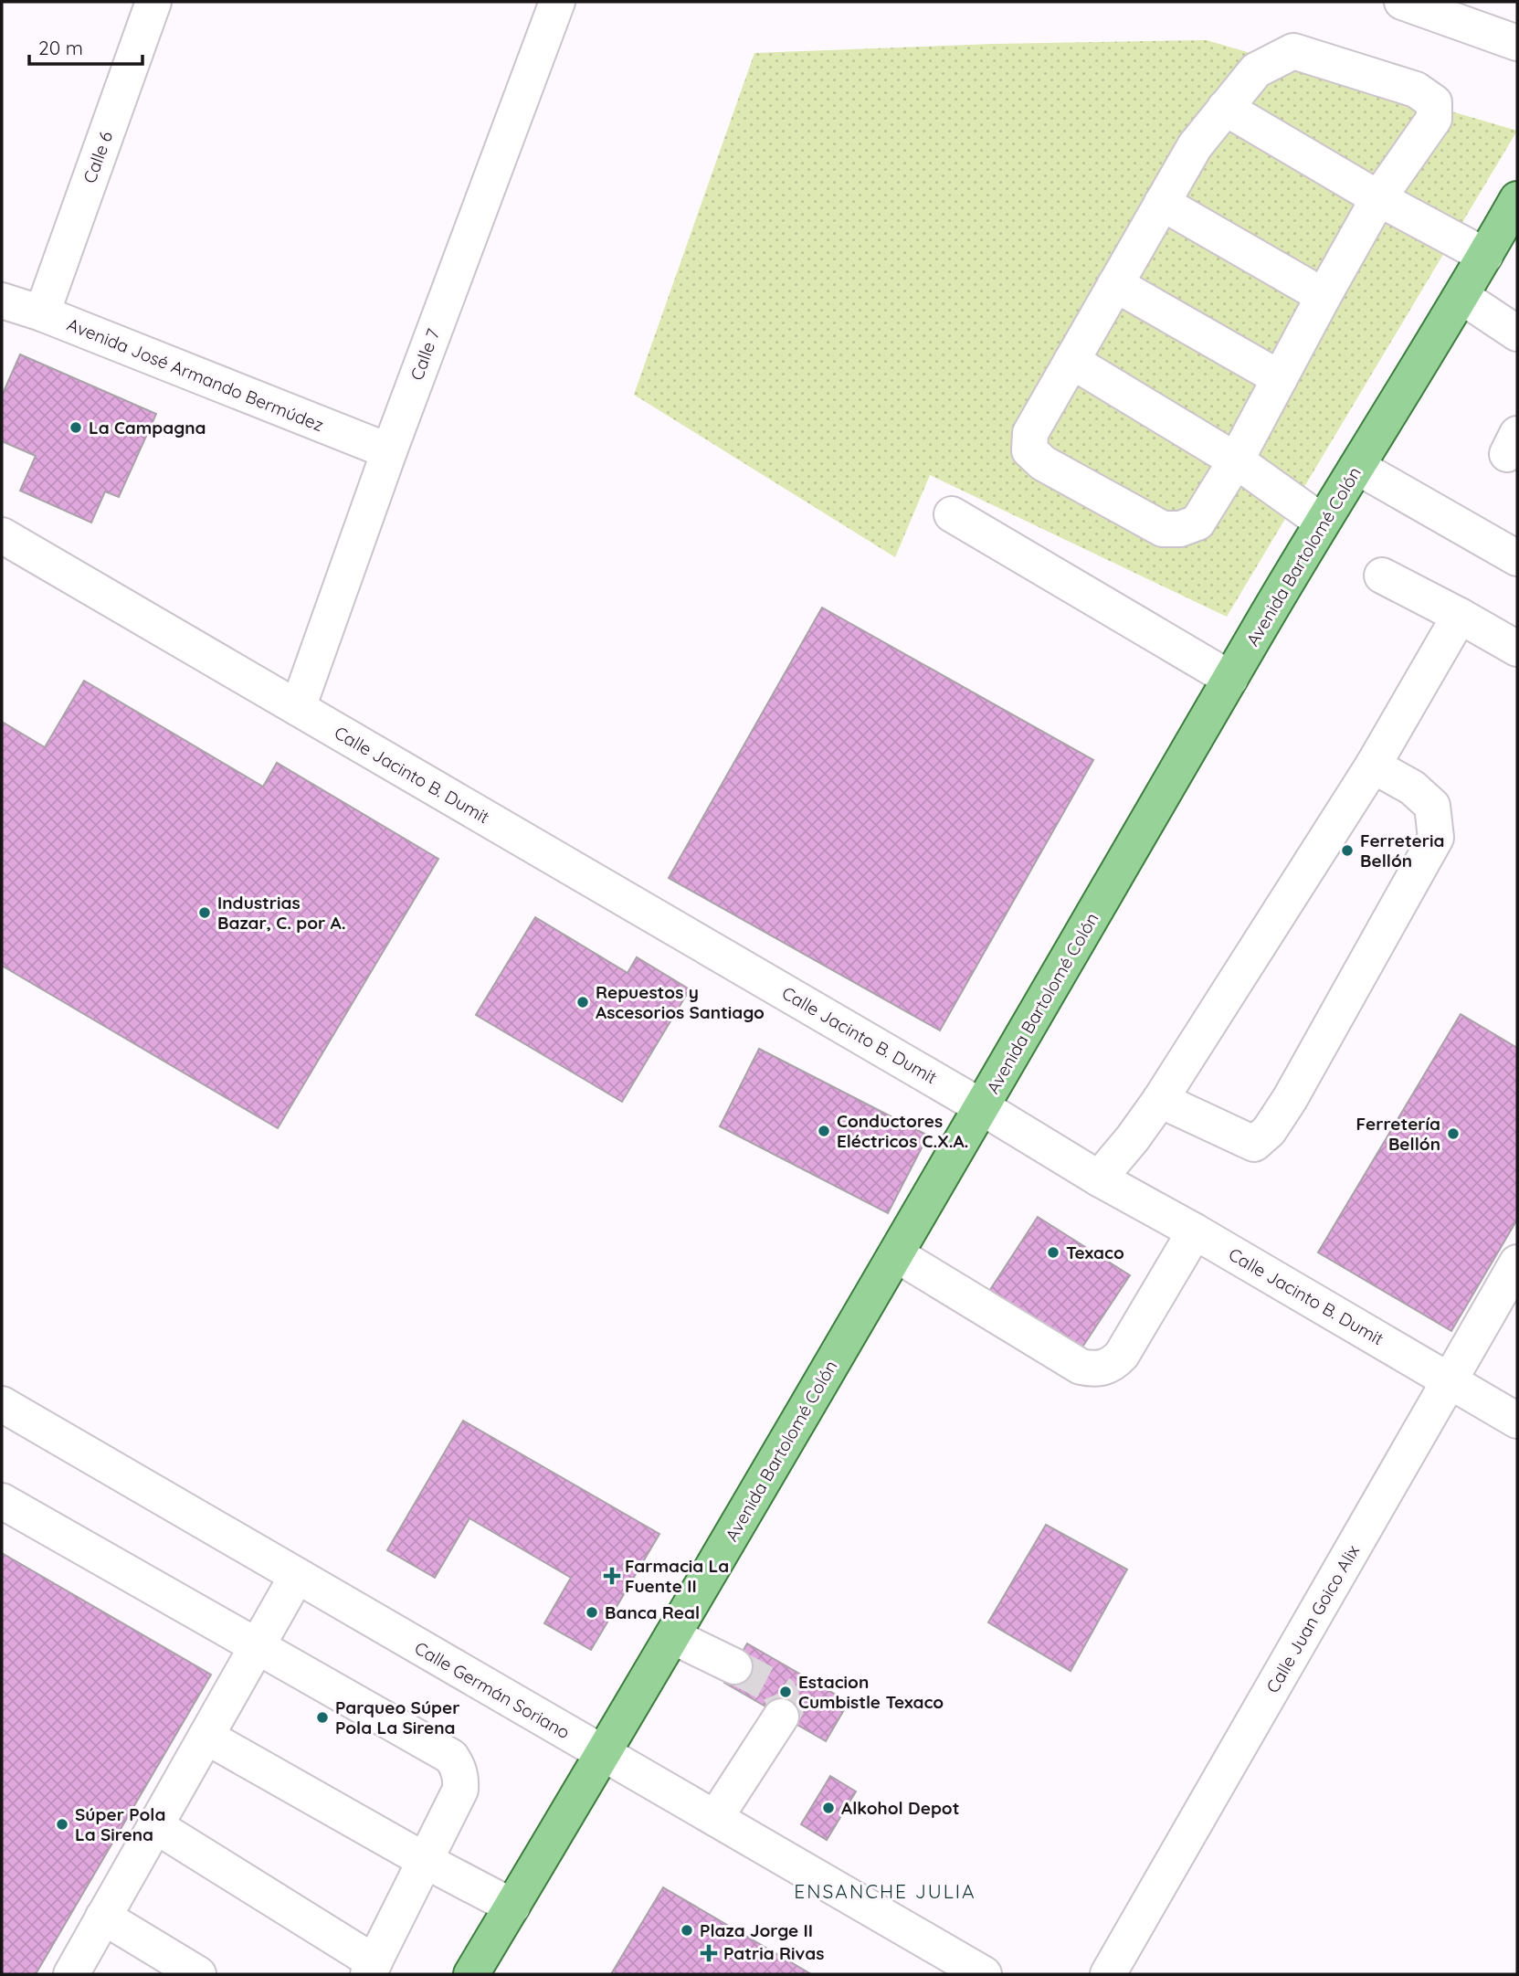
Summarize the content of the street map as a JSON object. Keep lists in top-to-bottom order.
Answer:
{
  "streets": {
    "main road": ["Avenida Bartolomé Colón"],
    "street": [
      "Calle 6",
      "Calle 7",
      "Avenida José Armando Bermúdez",
      "Calle Jacinto B. Dumit",
      "Calle Juan Goico Alix",
      "Calle Germán Soriano"
    ]
  },
  "crossings": [
    ["Calle 6", "Avenida José Armando Bermúdez"],
    ["Calle 7", "Avenida José Armando Bermúdez"],
    ["Calle 7", "Calle Jacinto B. Dumit"],
    ["Avenida Bartolomé Colón", "Calle Jacinto B. Dumit"],
    ["Avenida Bartolomé Colón", "Calle Germán Soriano"],
    ["Calle Jacinto B. Dumit", "Calle Juan Goico Alix"]
  ],
  "districts": ["ENSANCHE JULIA"],
  "places": {
    "other": [
      "La Campagna",
      "Ferreteria Bellón",
      "Industrias Bazar, C. por A.",
      "Repuestos y Ascesorios Santiago",
      "Conductores Eléctricos C.X.A.",
      "Ferretería Bellón",
      "Texaco",
      "Banca Real",
      "Estacion Cumbistle Texaco",
      "Parqueo Súper Pola La Sirena",
      "Alkohol Depot",
      "Súper Pola La Sirena",
      "Plaza Jorge II"
    ],
    "health": ["Farmacia La Fuente II", "Patria Rivas"]
  },
  "scale_bar": "20 m"
}
